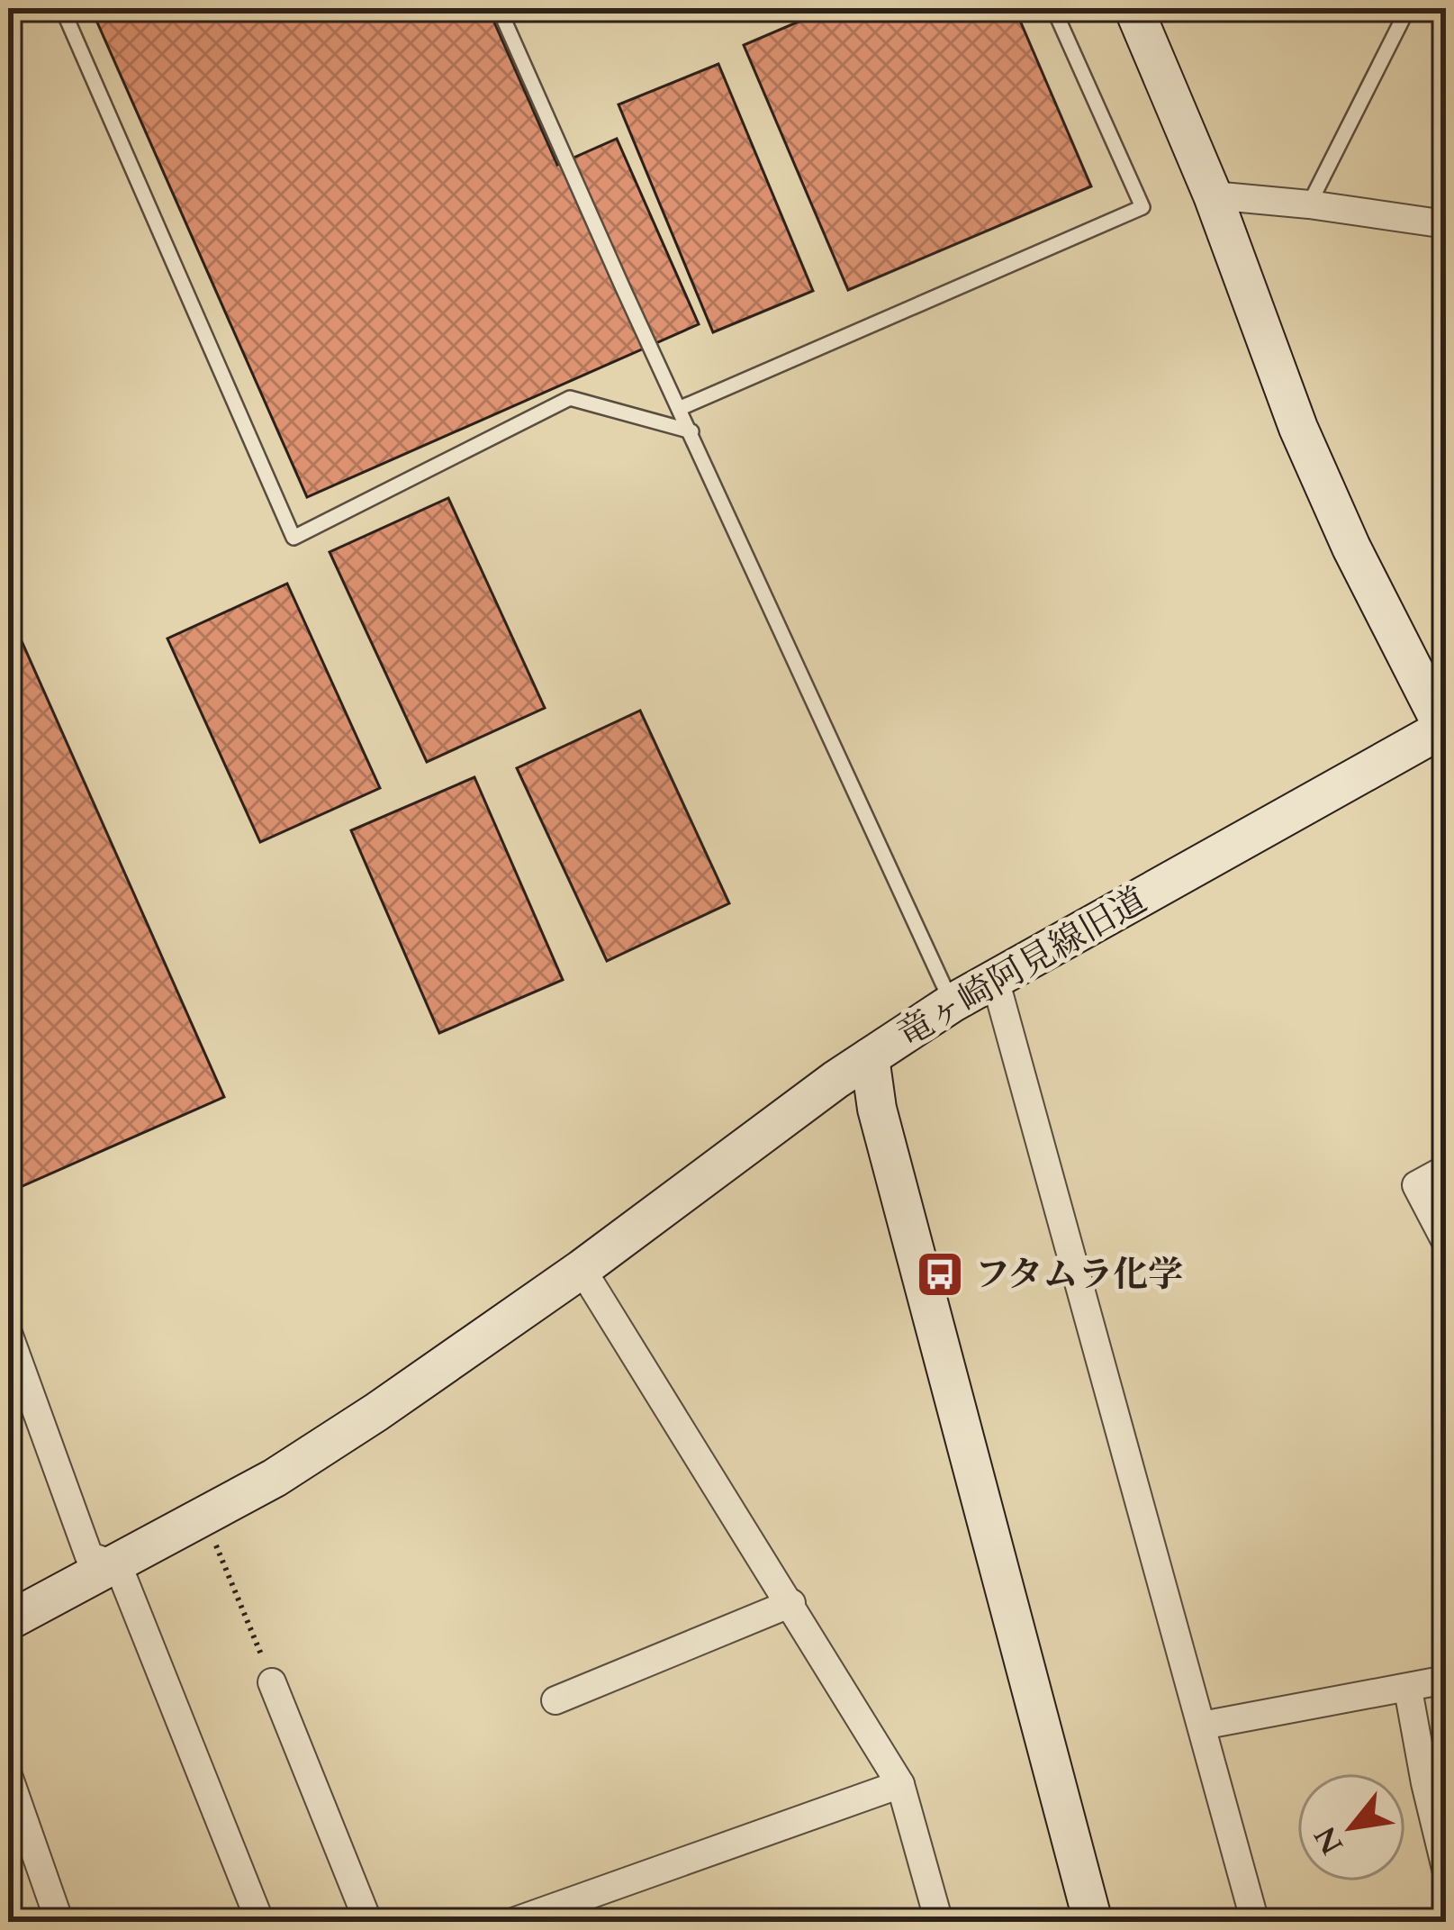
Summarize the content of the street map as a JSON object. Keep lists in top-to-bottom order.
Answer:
{
  "streets": {
    "street": ["竜ヶ崎阿見線旧道"]
  },
  "places": {
    "bus stop": ["フタムラ化学"]
  },
  "north": "bottom left"
}
